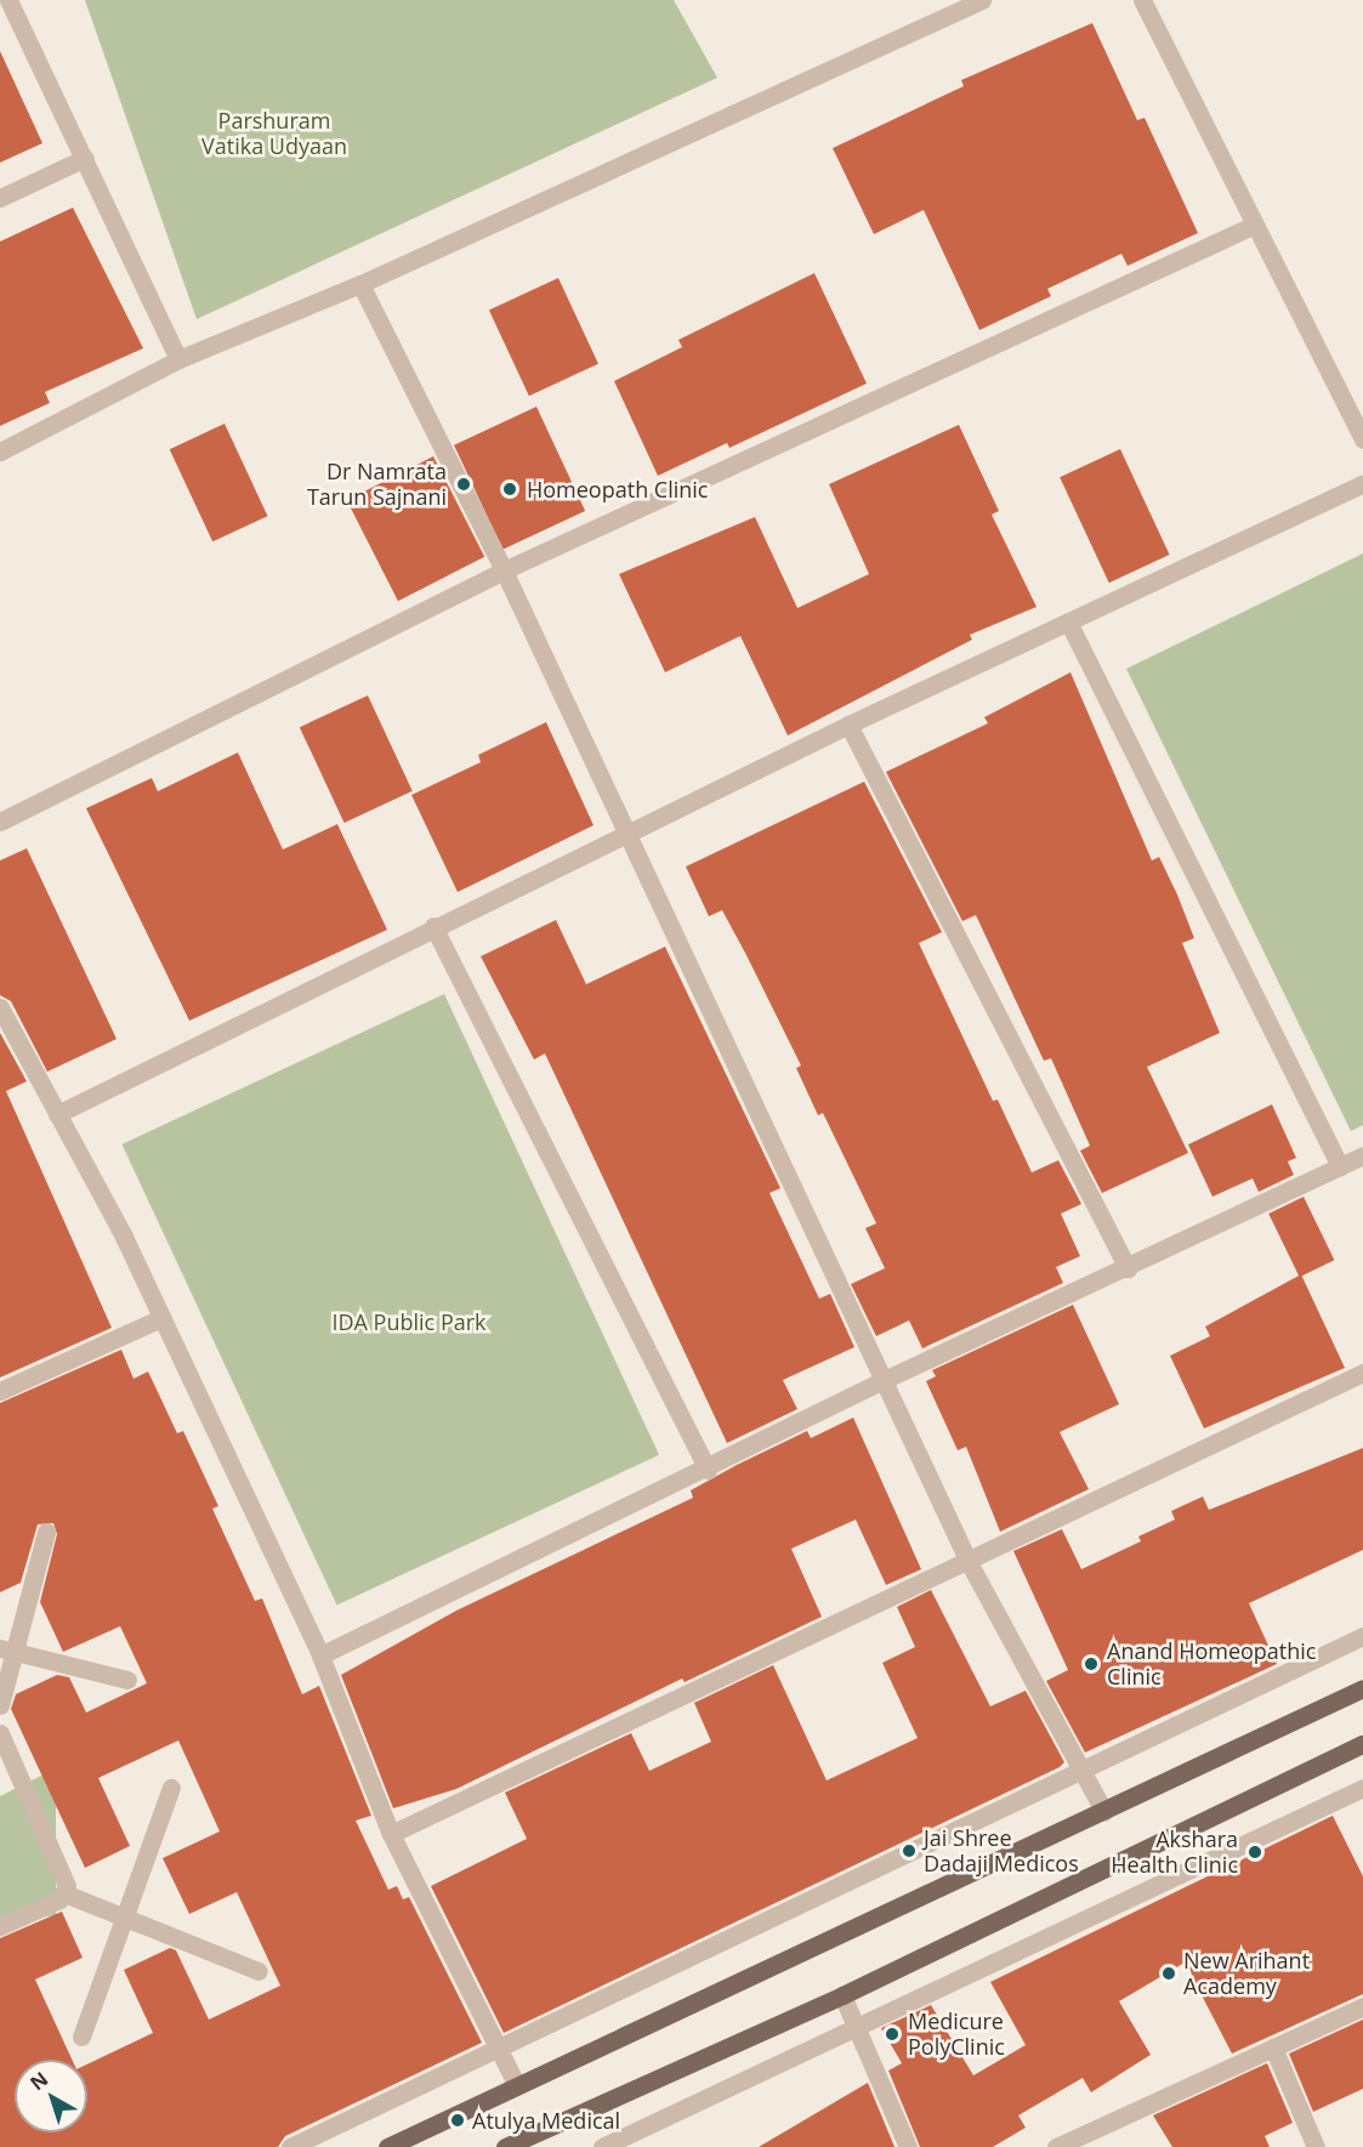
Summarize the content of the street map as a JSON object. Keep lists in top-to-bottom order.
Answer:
{
  "parks": ["Parshuram Vatika Udyaan", "IDA Public Park"],
  "places": [
    "Dr Namrata Tarun Sajnani",
    "Homeopath Clinic",
    "Anand Homeopathic Clinic",
    "Jai Shree Dadaji Medicos",
    "Akshara Health Clinic",
    "New Arihant Academy",
    "Medicure PolyClinic",
    "Atulya Medical"
  ],
  "north": "top left"
}
